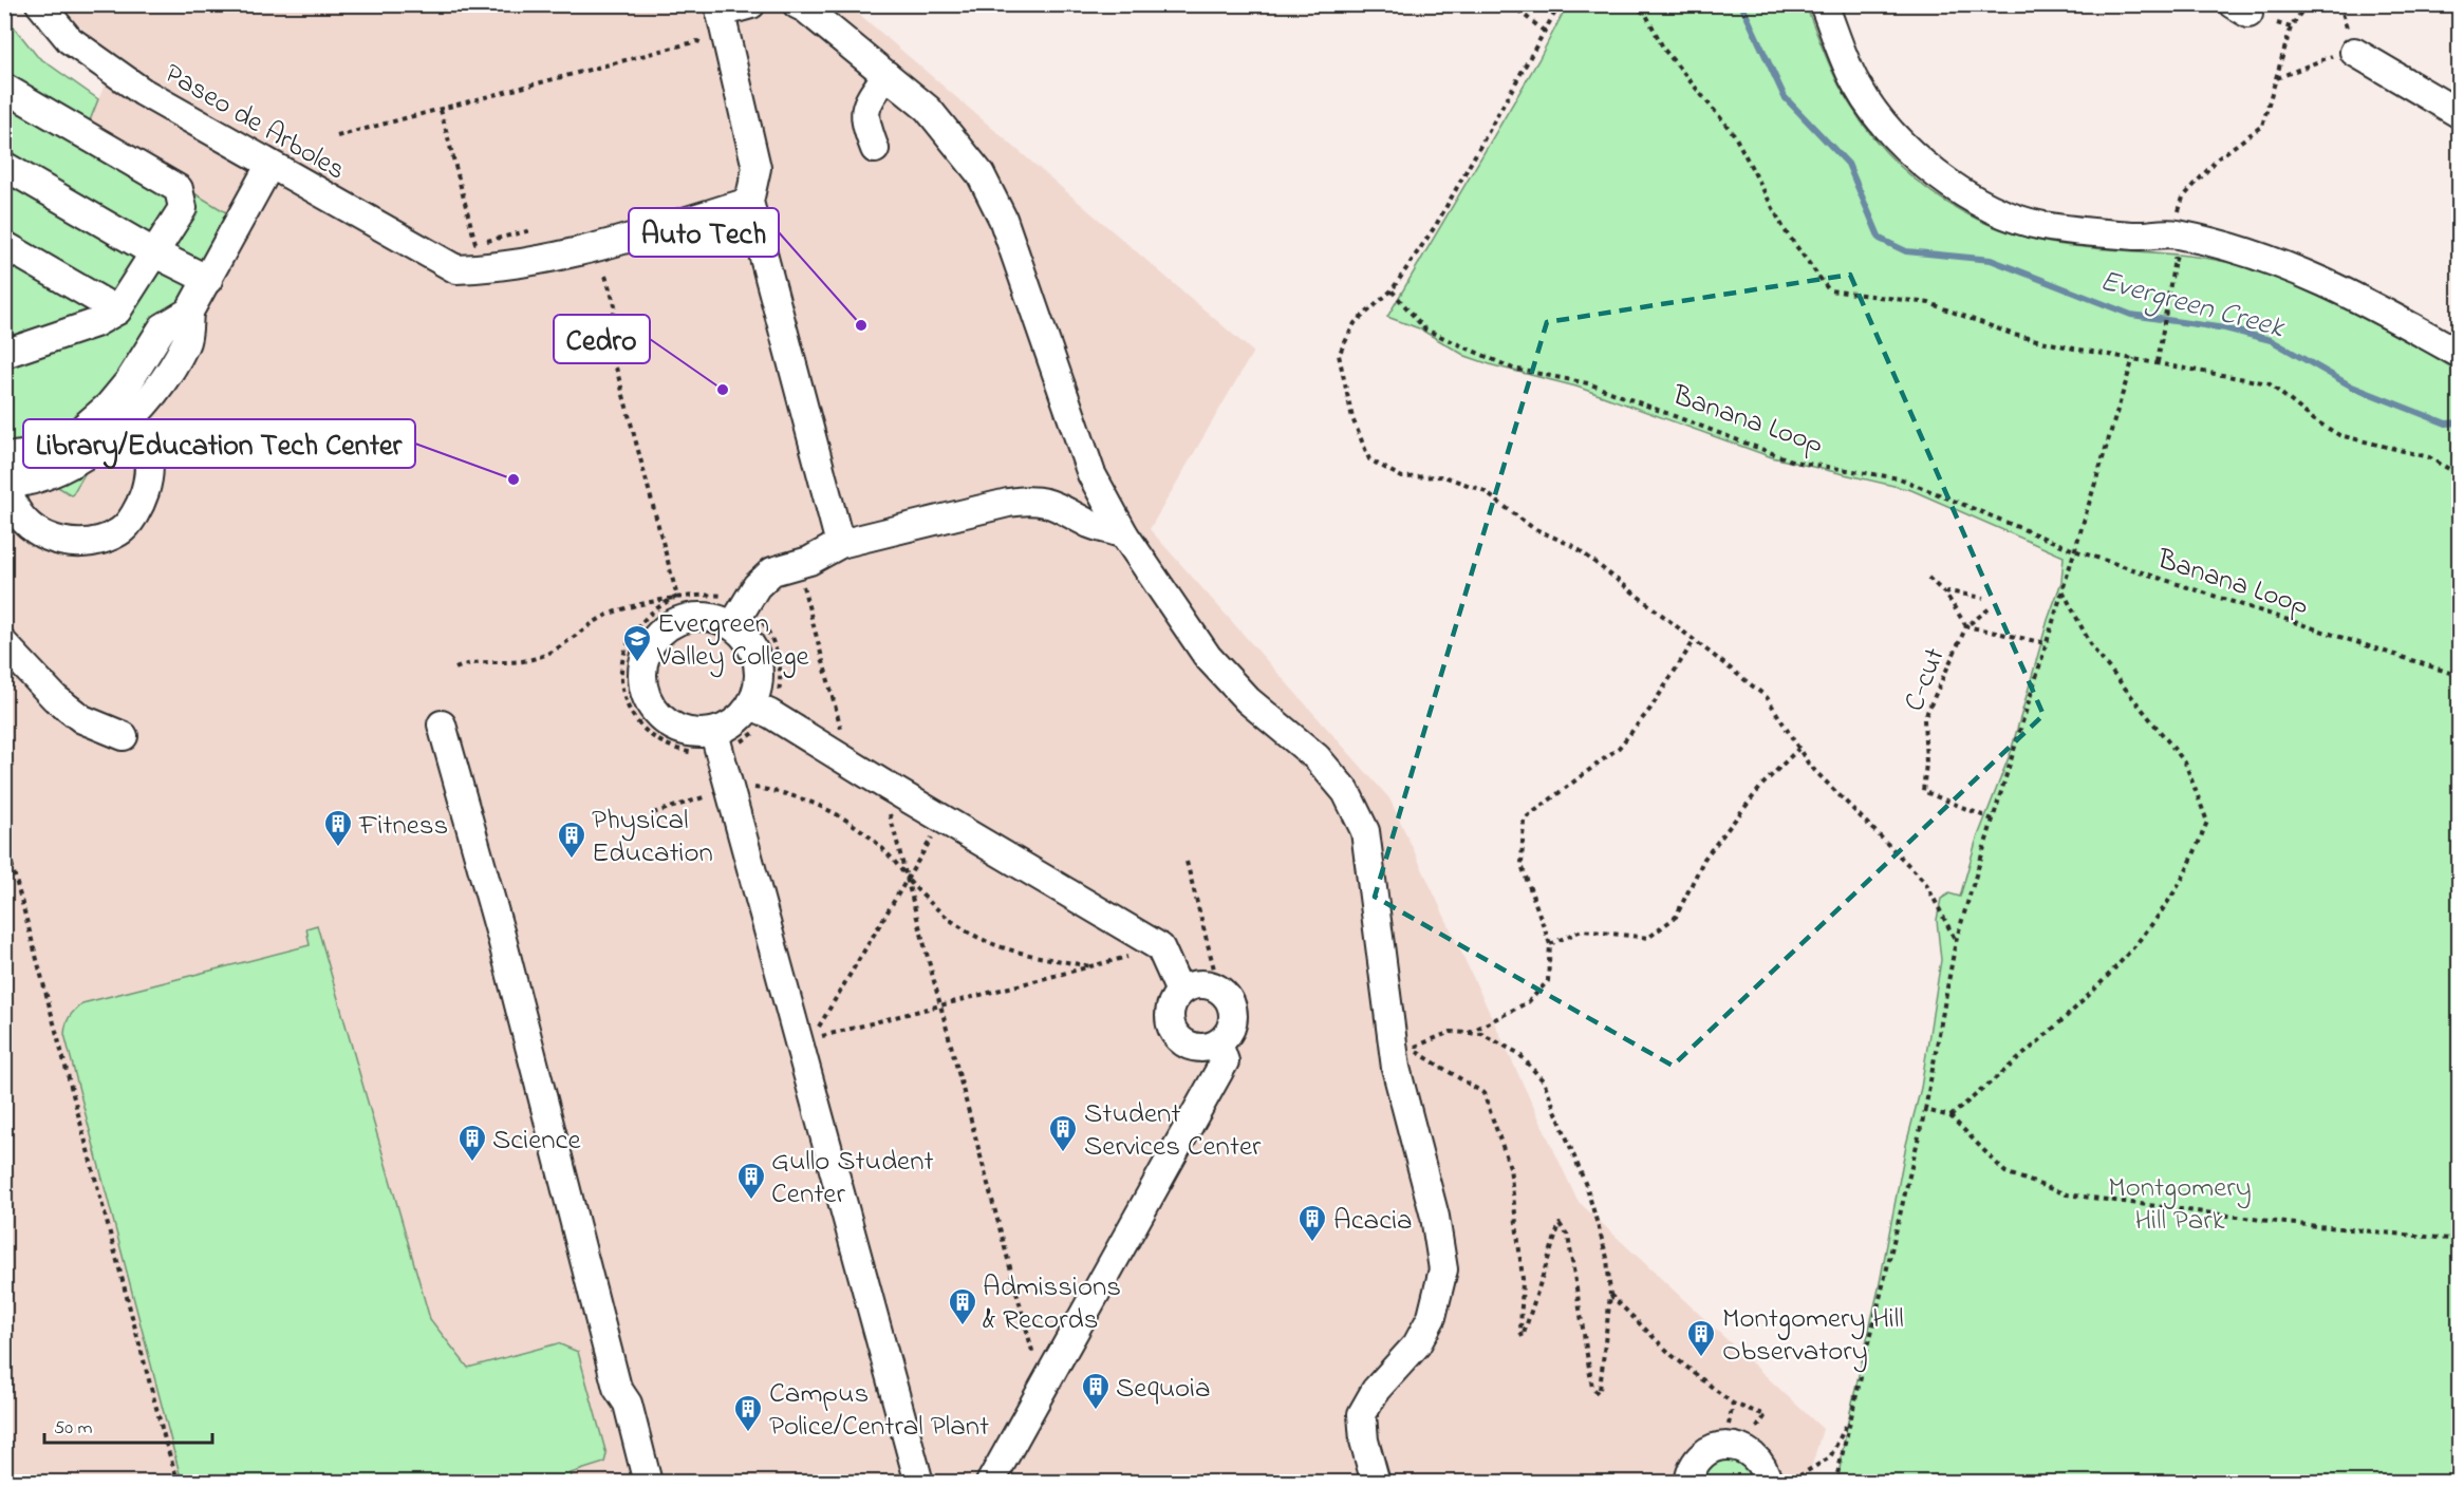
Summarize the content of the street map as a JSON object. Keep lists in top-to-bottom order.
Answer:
{
  "streets": {
    "street": ["Paseo de Arboles"],
    "path": ["Banana Loop", "C-cut"]
  },
  "water": ["Evergreen Creek"],
  "parks": ["Montgomery Hill Park"],
  "places": {
    "other": ["Auto Tech", "Cedro", "Library/Education Tech Center"],
    "school or university": ["Evergreen Valley College"],
    "building": [
      "Fitness",
      "Physical Education",
      "Student Services Center",
      "Science",
      "Gullo Student Center",
      "Acacia",
      "Admissions & Records",
      "Montgomery Hill Observatory",
      "Sequoia",
      "Campus Police/Central Plant"
    ]
  },
  "scale_bar": "50 m"
}
